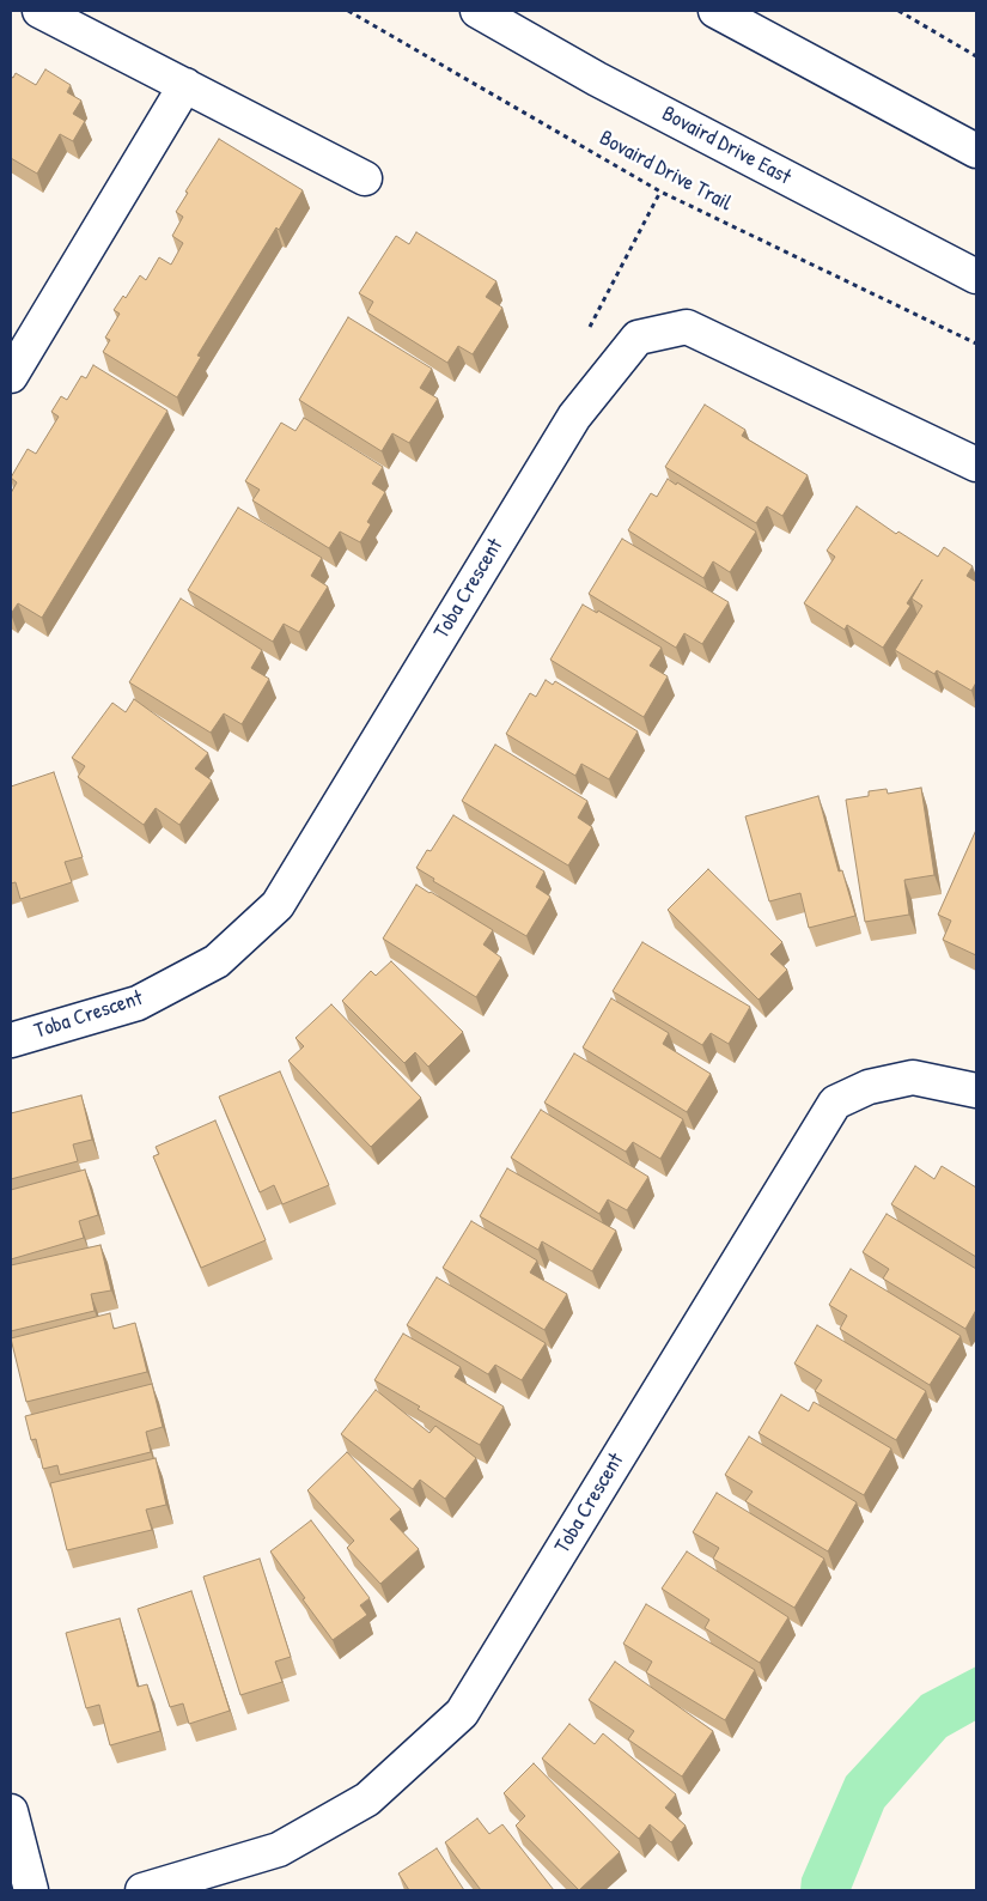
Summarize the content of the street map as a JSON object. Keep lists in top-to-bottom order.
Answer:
{
  "streets": {
    "street": ["Bovaird Drive East", "Toba Crescent"],
    "path": ["Bovaird Drive Trail"]
  }
}
